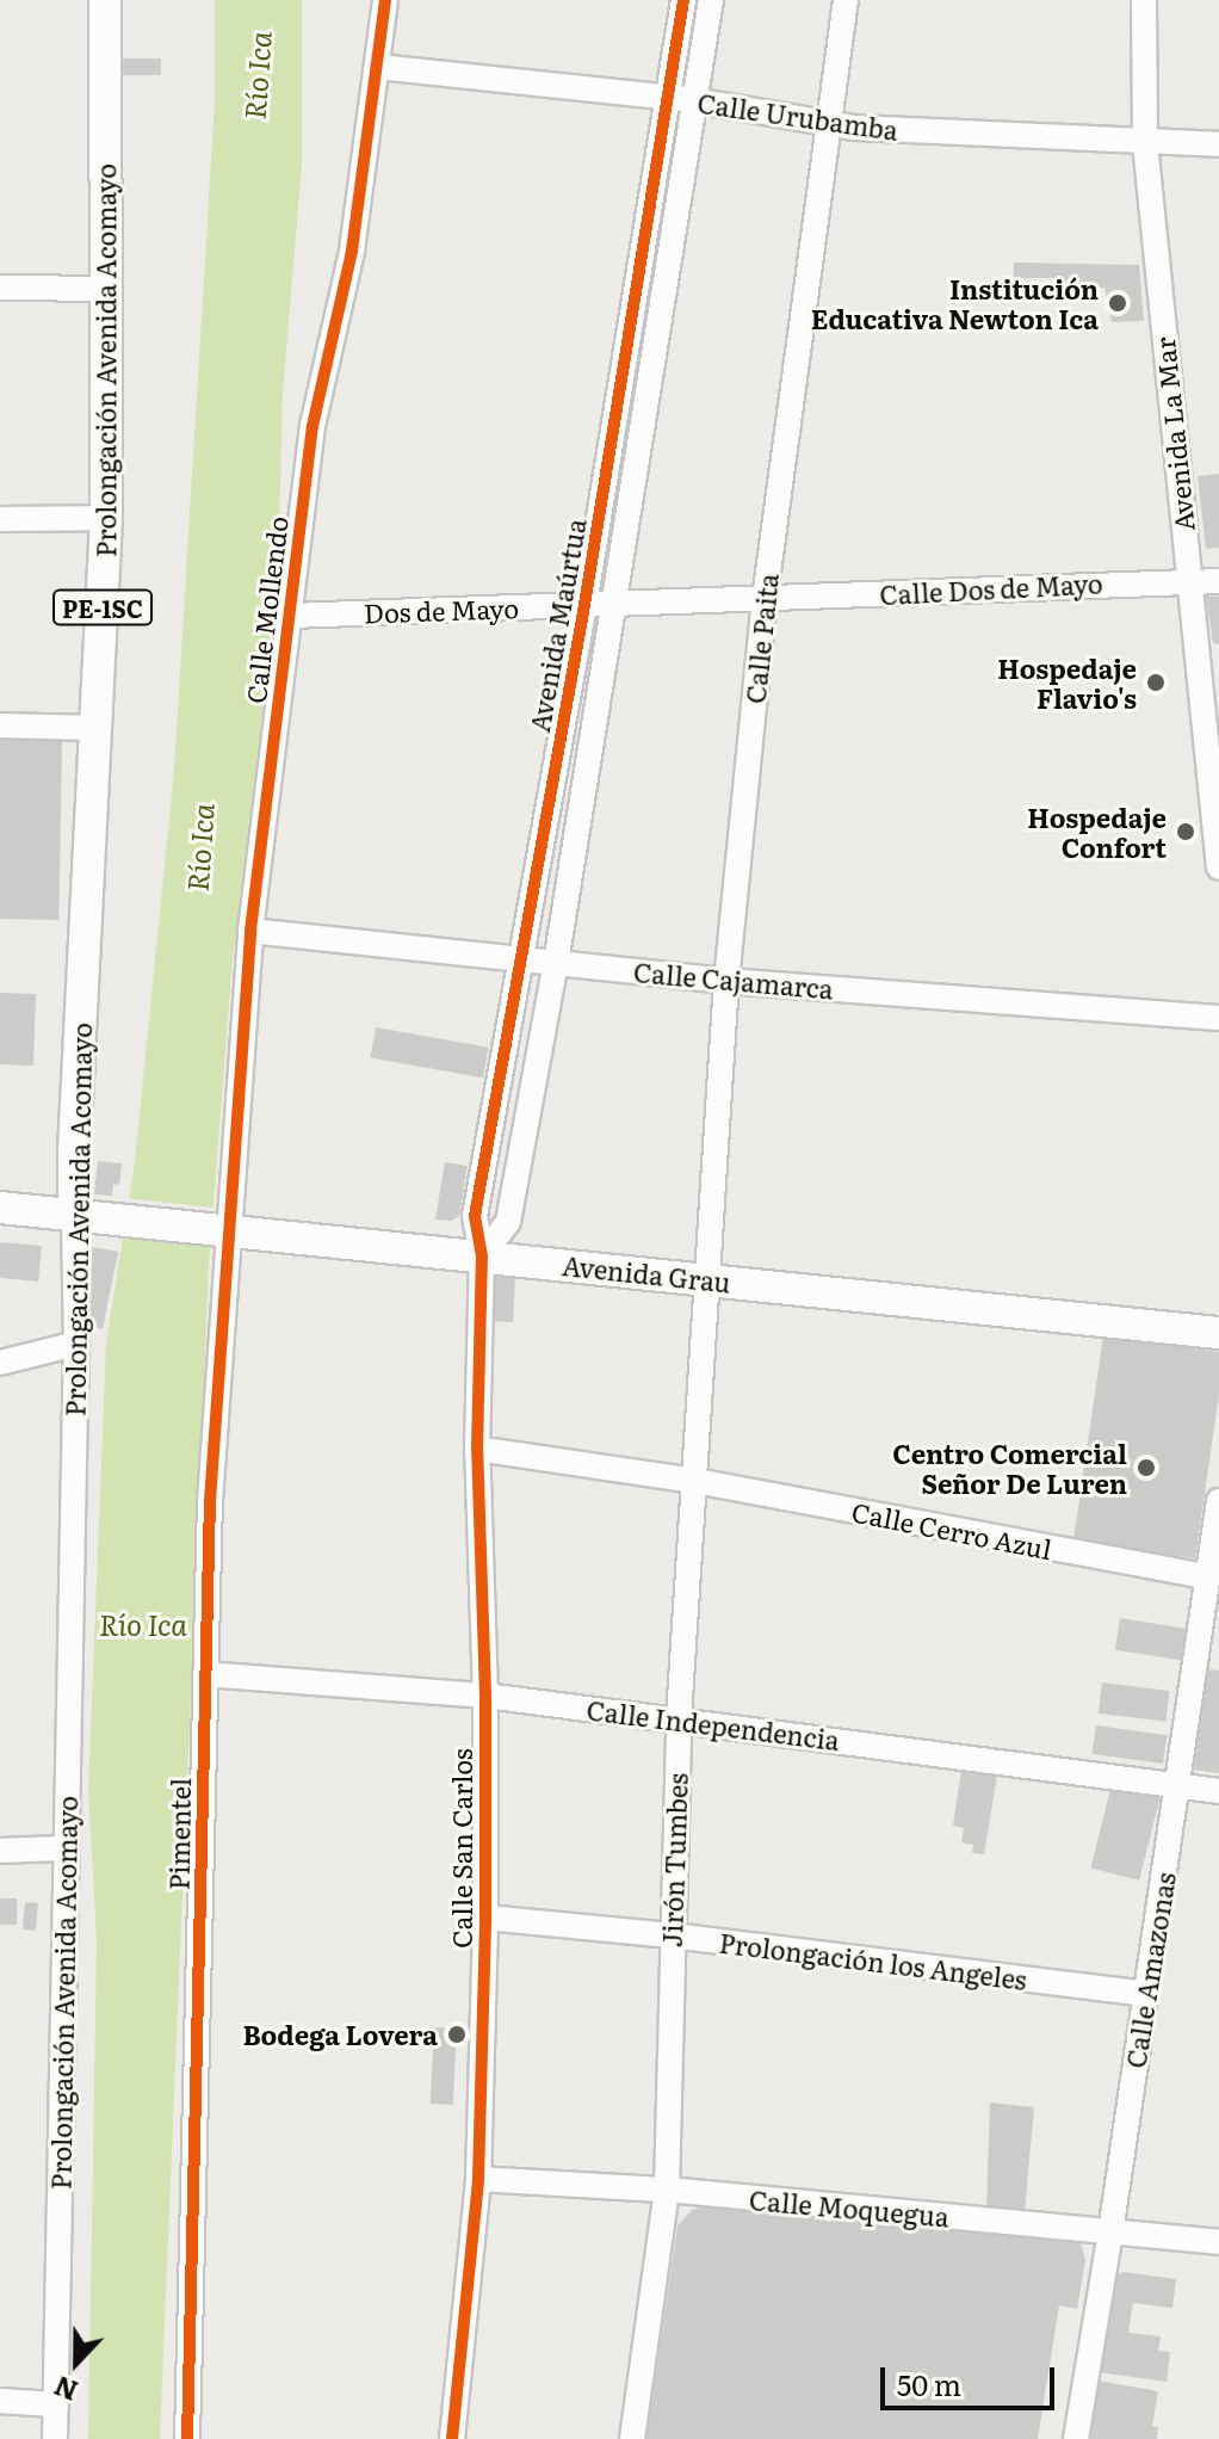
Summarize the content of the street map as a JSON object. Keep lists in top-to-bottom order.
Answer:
{
  "streets": {
    "main road": ["Prolongación Avenida Acomayo", "PE-1SC", "Avenida Grau"],
    "street": [
      "Calle Urubamba",
      "Avenida La Mar",
      "Calle Dos de Mayo",
      "Calle Mollendo",
      "Dos de Mayo",
      "Avenida Maúrtua",
      "Calle Paita",
      "Calle Cajamarca",
      "Calle Cerro Azul",
      "Calle Independencia",
      "Pimentel",
      "Calle San Carlos",
      "Jirón Tumbes",
      "Prolongación los Angeles",
      "Calle Amazonas",
      "Calle Moquegua"
    ]
  },
  "crossings": [
    ["Calle Urubamba", "Avenida La Mar"],
    ["Calle Urubamba", "Calle Mollendo"],
    ["Calle Urubamba", "Avenida Maúrtua"],
    ["Calle Urubamba", "Calle Paita"],
    ["Prolongación Avenida Acomayo", "Avenida Grau"],
    ["Avenida La Mar", "Calle Dos de Mayo"],
    ["Calle Dos de Mayo", "Dos de Mayo"],
    ["Calle Dos de Mayo", "Calle Paita"],
    ["Calle Mollendo", "Dos de Mayo"],
    ["Calle Mollendo", "Calle Cajamarca"],
    ["Calle Mollendo", "Avenida Grau"],
    ["Calle Mollendo", "Pimentel"],
    ["Dos de Mayo", "Avenida Maúrtua"],
    ["Dos de Mayo", "Calle Paita"],
    ["Avenida Maúrtua", "Calle Cajamarca"],
    ["Avenida Maúrtua", "Avenida Grau"],
    ["Avenida Maúrtua", "Calle San Carlos"],
    ["Calle Paita", "Calle Cajamarca"],
    ["Calle Paita", "Avenida Grau"],
    ["Calle Paita", "Jirón Tumbes"],
    ["Avenida Grau", "Pimentel"],
    ["Avenida Grau", "Calle San Carlos"],
    ["Avenida Grau", "Jirón Tumbes"],
    ["Calle Cerro Azul", "Calle San Carlos"],
    ["Calle Cerro Azul", "Jirón Tumbes"],
    ["Calle Cerro Azul", "Calle Amazonas"],
    ["Calle Independencia", "Pimentel"],
    ["Calle Independencia", "Calle San Carlos"],
    ["Calle Independencia", "Jirón Tumbes"],
    ["Calle Independencia", "Calle Amazonas"],
    ["Calle San Carlos", "Prolongación los Angeles"],
    ["Calle San Carlos", "Calle Moquegua"],
    ["Jirón Tumbes", "Prolongación los Angeles"],
    ["Jirón Tumbes", "Calle Moquegua"],
    ["Prolongación los Angeles", "Calle Amazonas"],
    ["Calle Amazonas", "Calle Moquegua"]
  ],
  "water": ["Río Ica"],
  "places": [
    "Institución Educativa Newton Ica",
    "Hospedaje Flavio's",
    "Hospedaje Confort",
    "Centro Comercial Señor De Luren",
    "Bodega Lovera"
  ],
  "scale_bar": "50 m",
  "north": "bottom"
}
